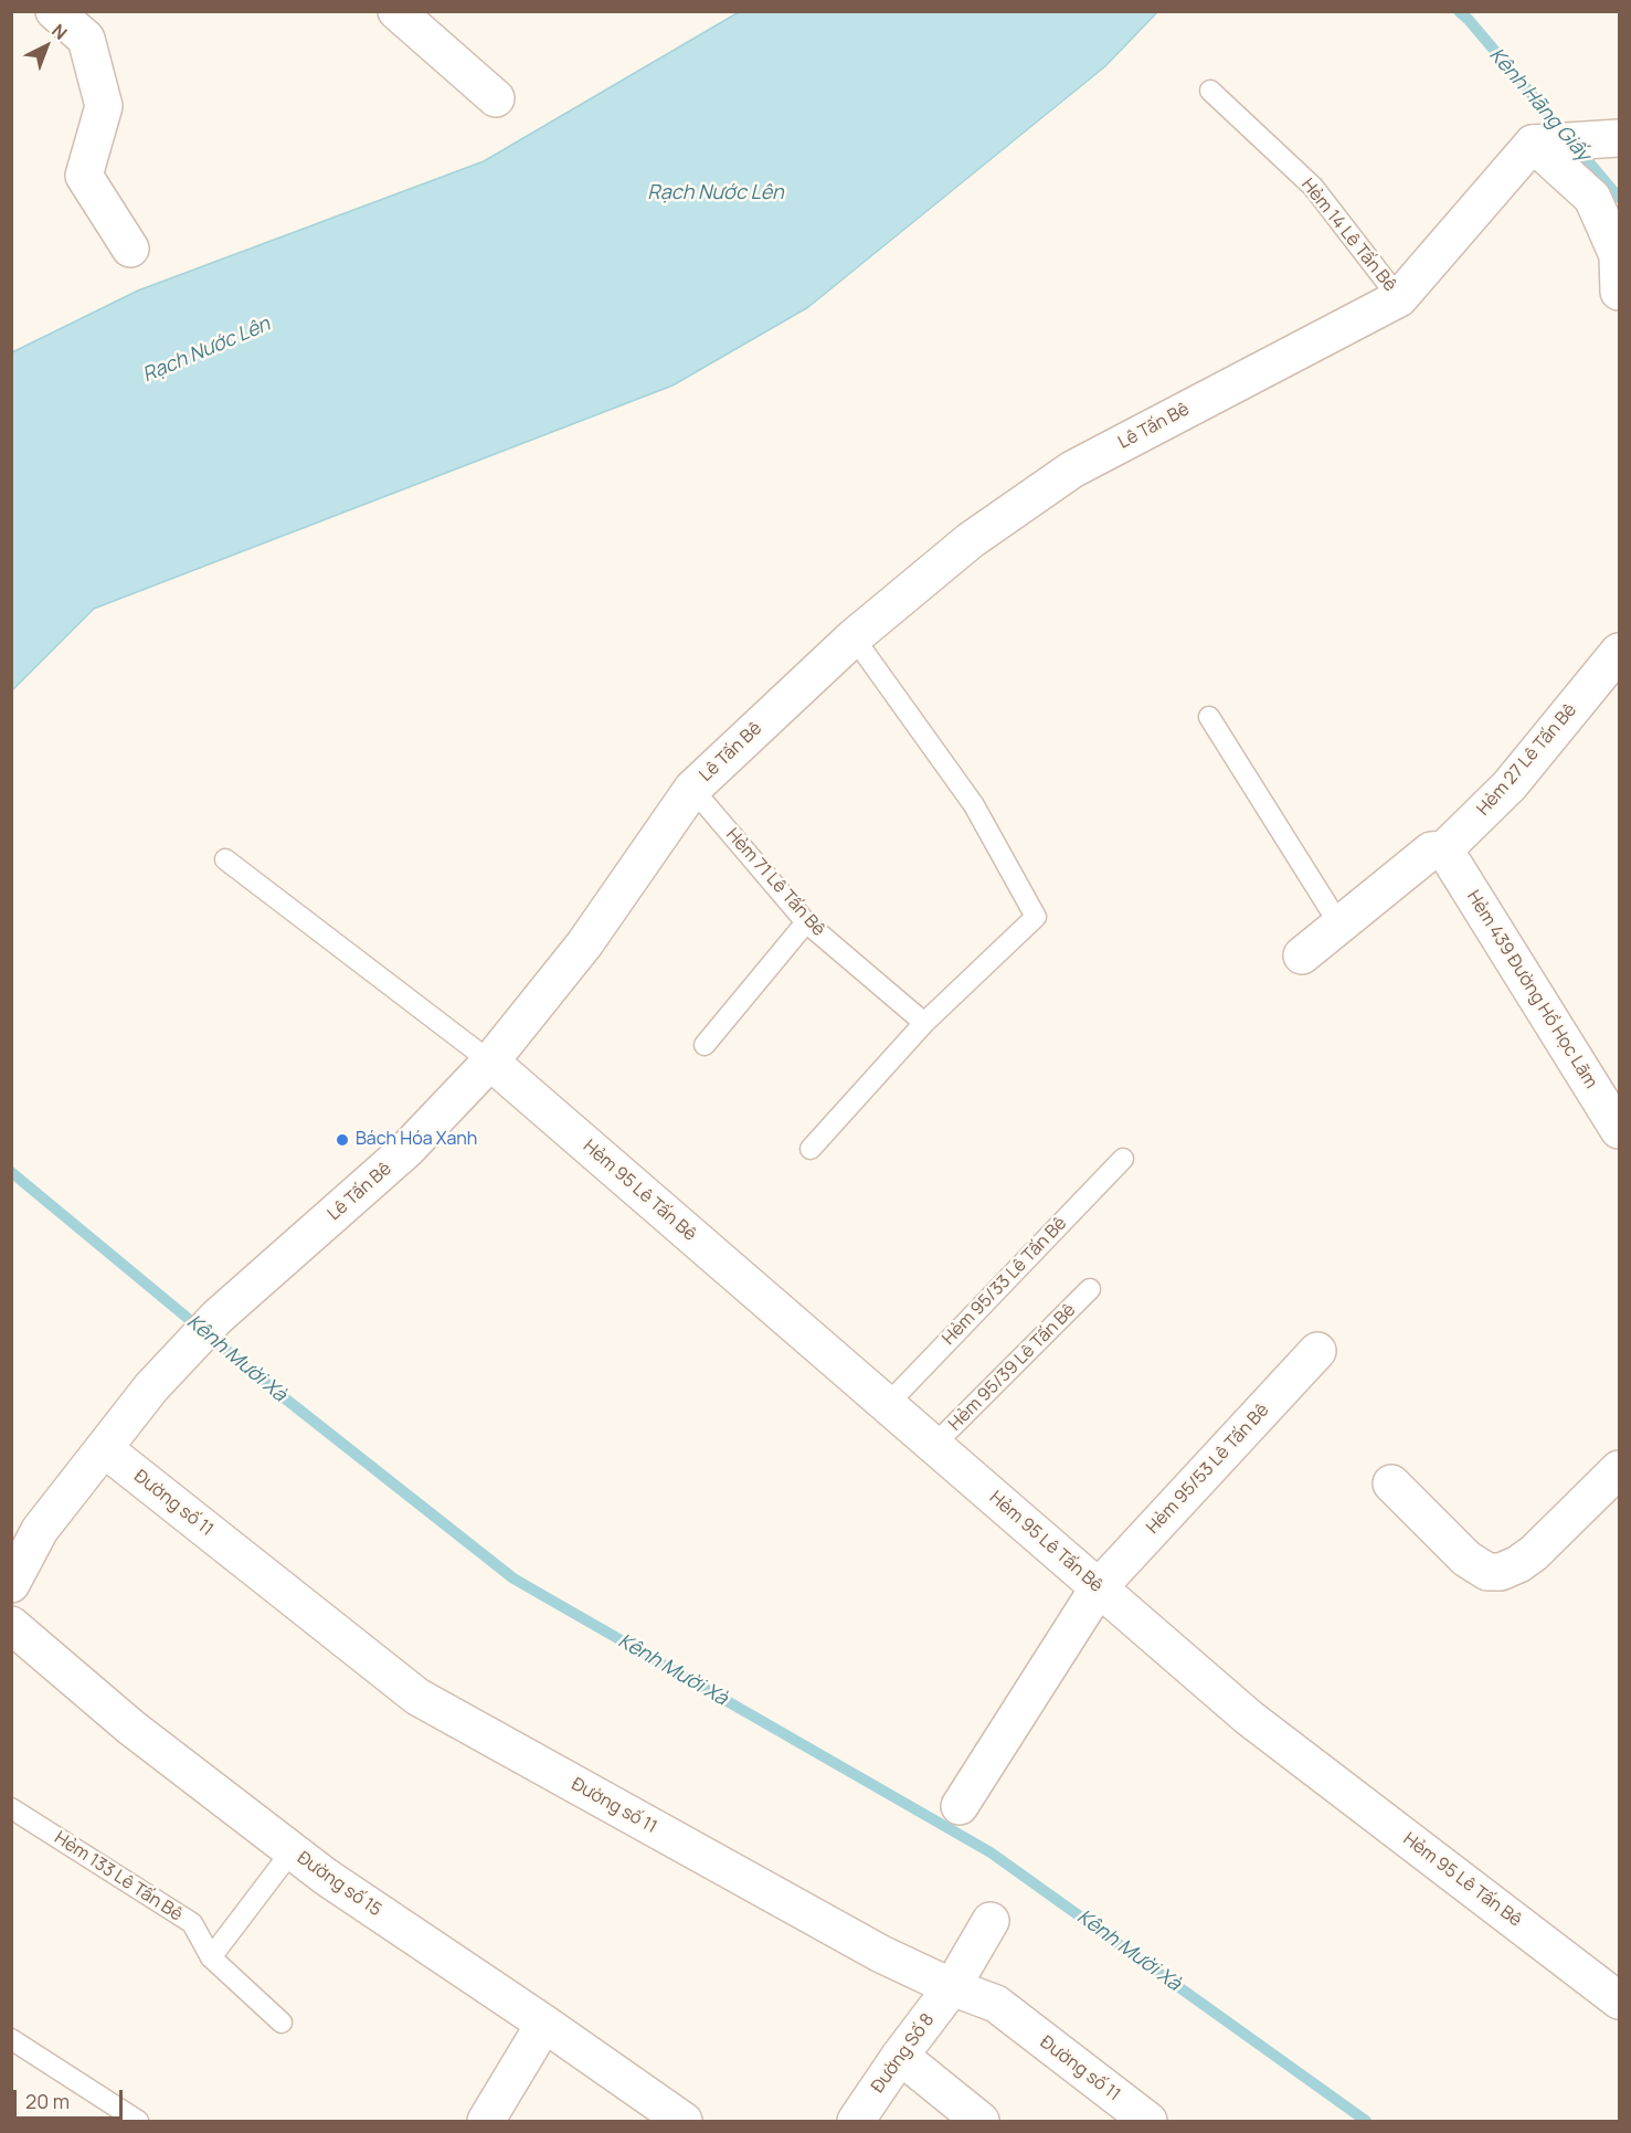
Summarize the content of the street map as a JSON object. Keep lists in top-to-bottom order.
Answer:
{
  "streets": {
    "street": [
      "Lê Tấn Bê",
      "Hẻm 27 Lê Tấn Bê",
      "Hẻm 439 Đường Hồ Học Lãm",
      "Hẻm 95 Lê Tấn Bê",
      "Hẻm 95/53 Lê Tấn Bê",
      "Đường số 11",
      "Đường số 15",
      "Đường Số 8"
    ],
    "lane": [
      "Hẻm 14 Lê Tấn Bê",
      "Hẻm 71 Lê Tấn Bê",
      "Hẻm 95/33 Lê Tấn Bê",
      "Hẻm 95/39 Lê Tấn Bê",
      "Hẻm 133 Lê Tấn Bê"
    ]
  },
  "crossings": [
    ["Hẻm 14 Lê Tấn Bê", "Lê Tấn Bê"],
    ["Lê Tấn Bê", "Hẻm 71 Lê Tấn Bê"],
    ["Lê Tấn Bê", "Hẻm 95 Lê Tấn Bê"],
    ["Lê Tấn Bê", "Đường số 11"],
    ["Hẻm 27 Lê Tấn Bê", "Hẻm 439 Đường Hồ Học Lãm"],
    ["Hẻm 95 Lê Tấn Bê", "Hẻm 95/33 Lê Tấn Bê"],
    ["Hẻm 95 Lê Tấn Bê", "Hẻm 95/39 Lê Tấn Bê"],
    ["Hẻm 95 Lê Tấn Bê", "Hẻm 95/53 Lê Tấn Bê"],
    ["Đường số 11", "Đường Số 8"]
  ],
  "water": ["Kênh Hãng Giấy", "Rạch Nước Lên", "Kênh Mười Xà"],
  "places": ["Bách Hóa Xanh"],
  "scale_bar": "20 m",
  "north": "top right"
}
